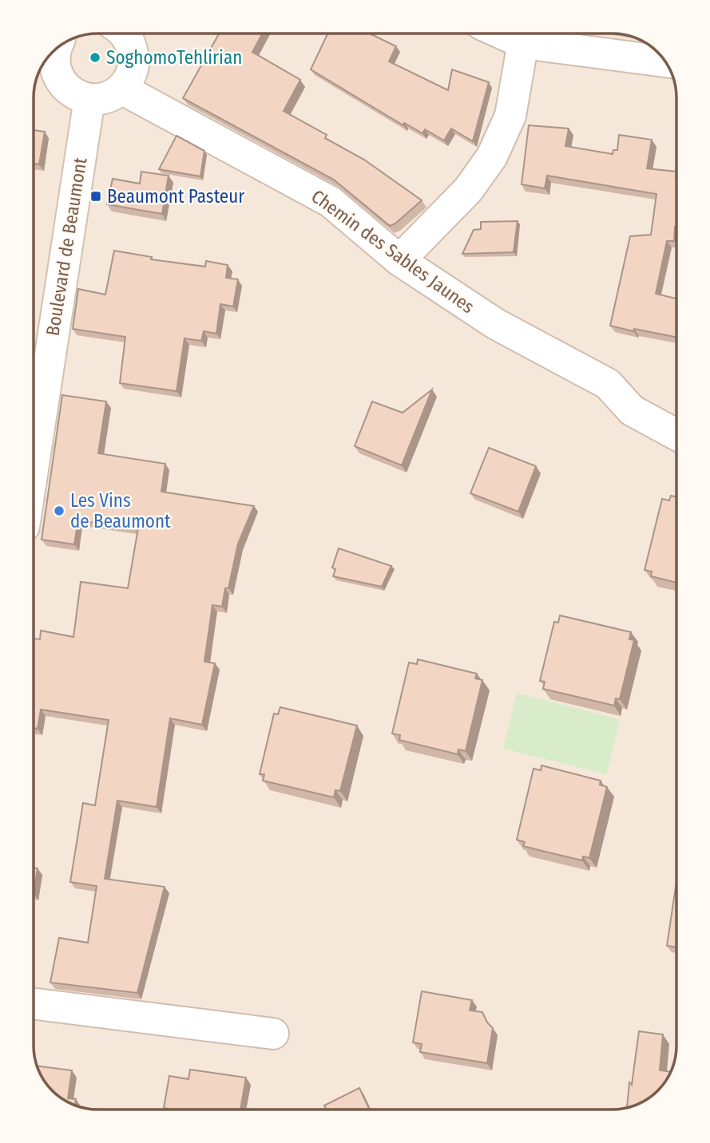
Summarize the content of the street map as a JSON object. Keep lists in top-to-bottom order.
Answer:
{
  "streets": {
    "street": ["Boulevard de Beaumont", "Chemin des Sables Jaunes"]
  },
  "places": {
    "other": ["SoghomoTehlirian", "Les Vins de Beaumont"],
    "transit": ["Beaumont Pasteur"]
  }
}
